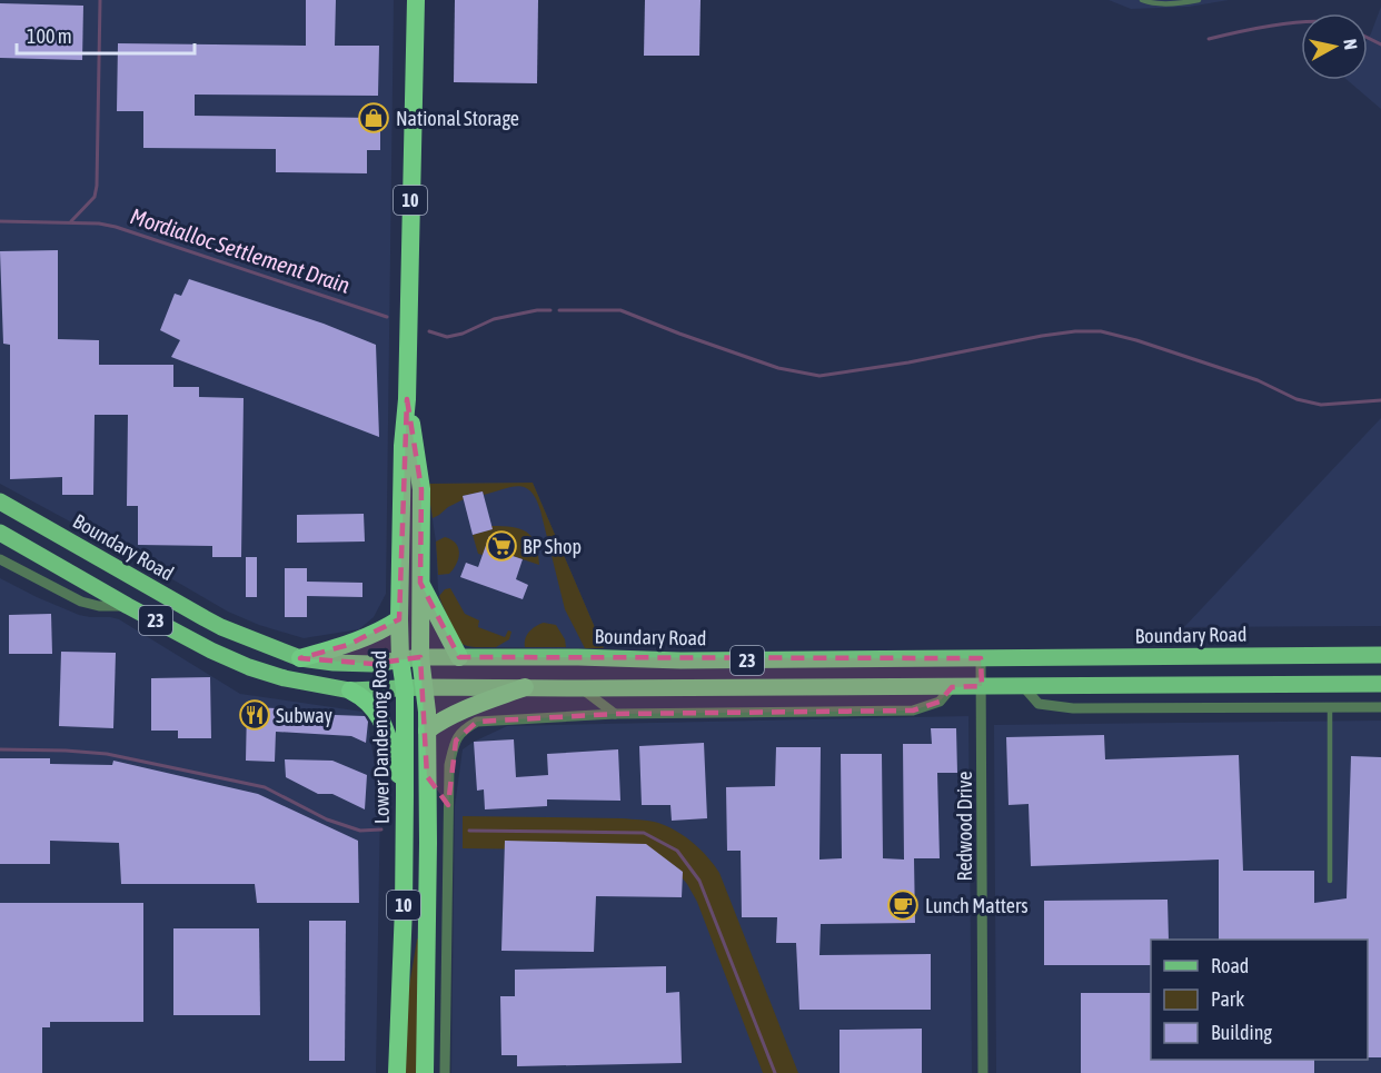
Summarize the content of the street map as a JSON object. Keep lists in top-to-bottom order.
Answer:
{
  "streets": {
    "highway": ["10", "Lower Dandenong Road"],
    "main road": ["Boundary Road", "23"],
    "street": ["Redwood Drive"]
  },
  "crossings": [
    ["Boundary Road", "Lower Dandenong Road"],
    ["Boundary Road", "Redwood Drive"],
    ["23", "Lower Dandenong Road"],
    ["23", "Redwood Drive"]
  ],
  "water": ["Mordialloc Settlement Drain"],
  "places": {
    "shop": ["National Storage"],
    "supermarket": ["BP Shop"],
    "restaurant": ["Subway"],
    "cafe": ["Lunch Matters"]
  },
  "legend": ["Road", "Park", "Building"],
  "scale_bar": "100 m",
  "north": "right"
}
